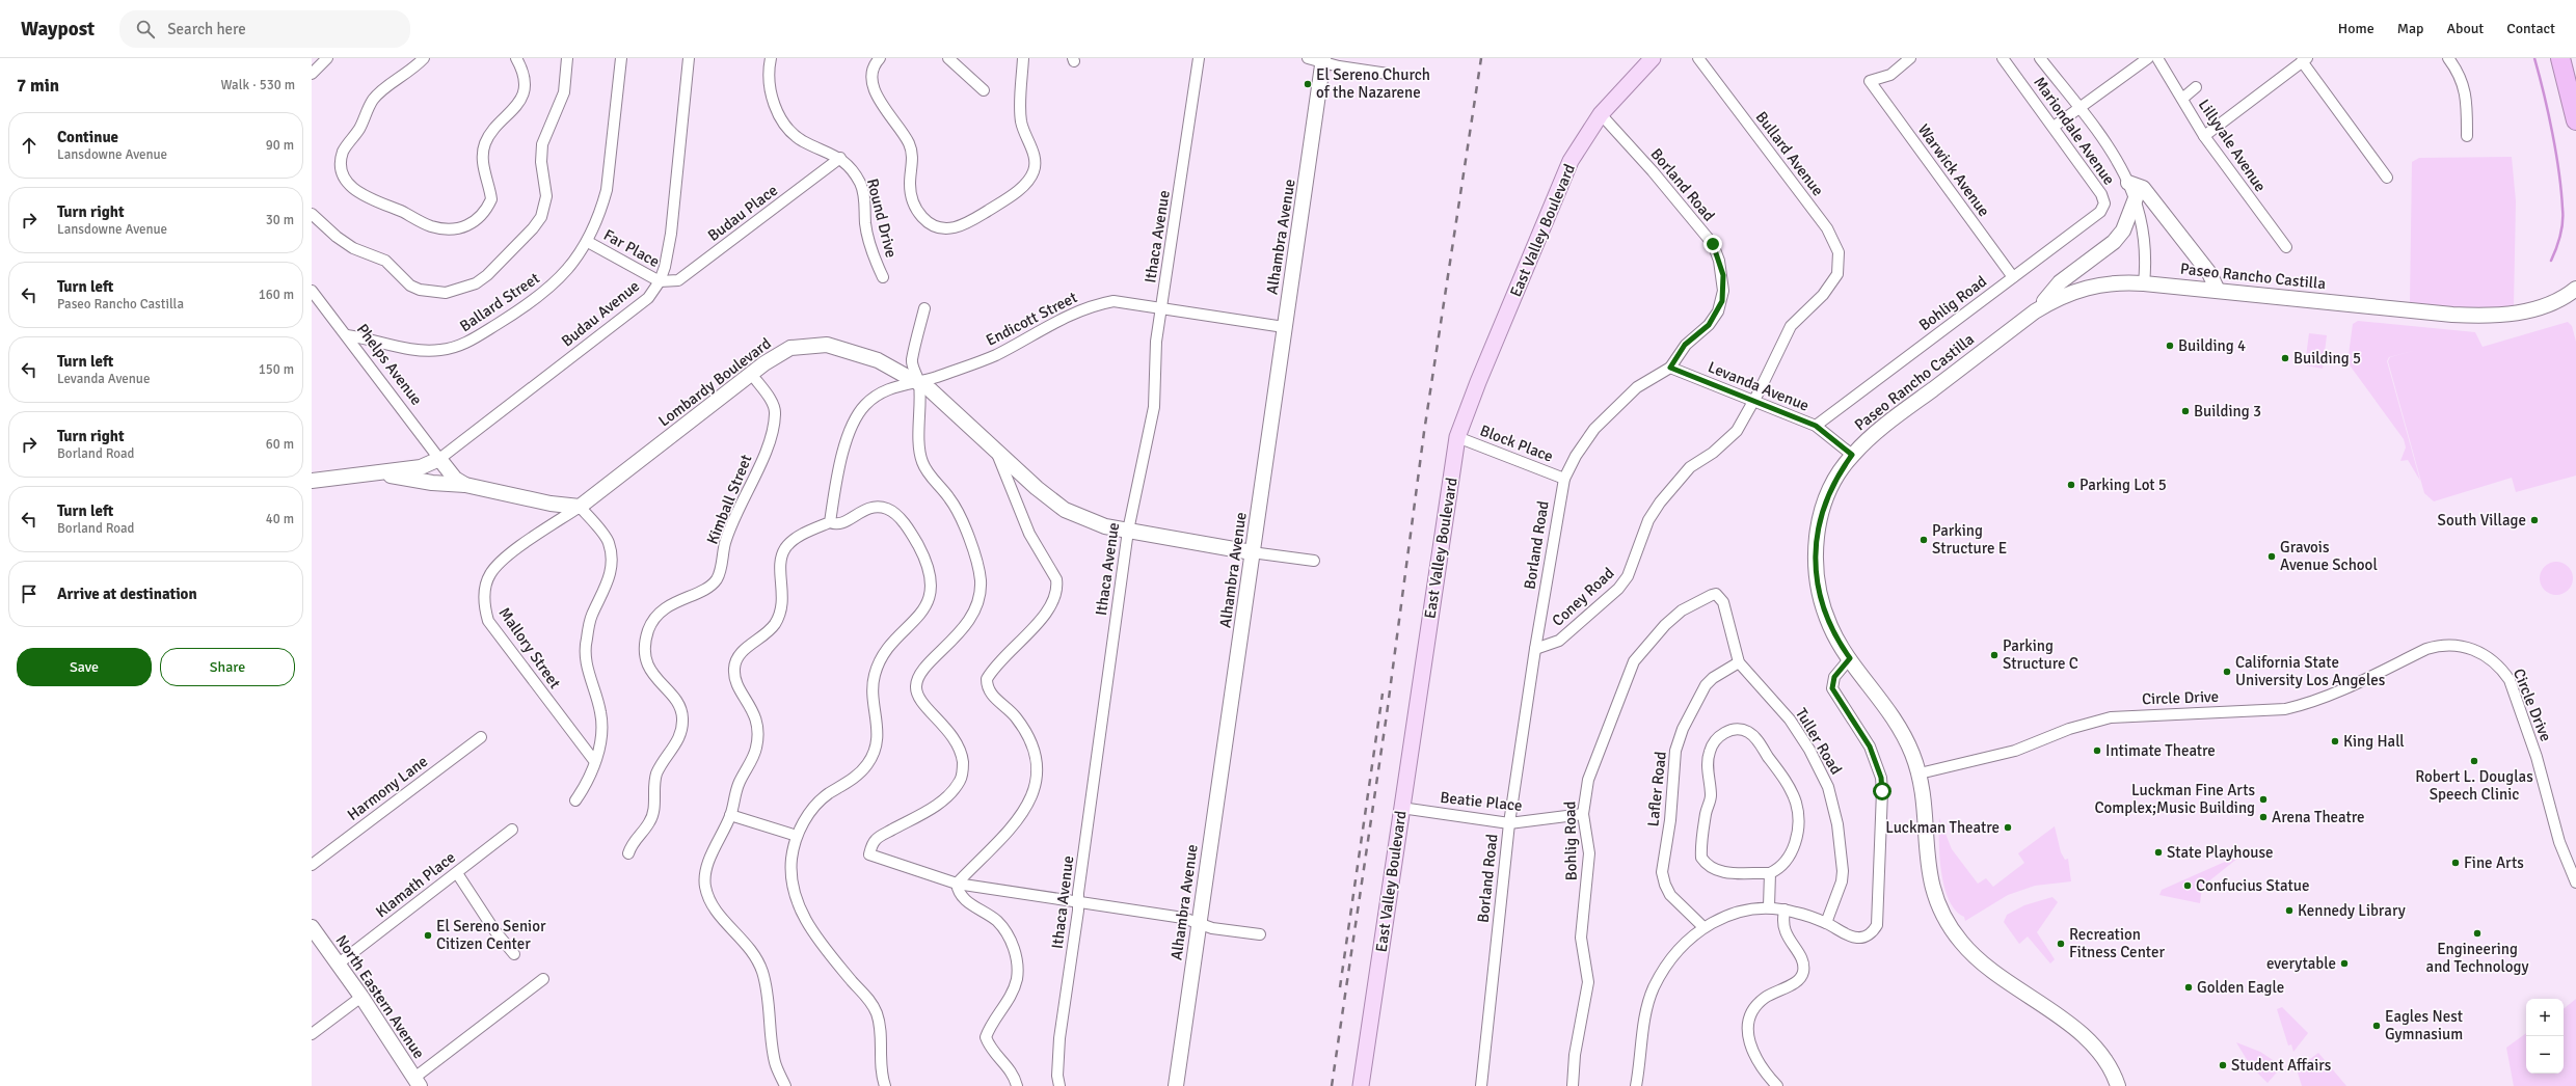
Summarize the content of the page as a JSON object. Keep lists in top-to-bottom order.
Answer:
{
  "streets": {
    "main road": ["East Valley Boulevard"],
    "street": [
      "Mariondale Avenue",
      "Lillyvale Avenue",
      "Bullard Avenue",
      "Warwick Avenue",
      "Borland Road",
      "Budau Place",
      "Round Drive",
      "Ithaca Avenue",
      "Alhambra Avenue",
      "Far Place",
      "Paseo Rancho Castilla",
      "Ballard Street",
      "Bohlig Road",
      "Budau Avenue",
      "Endicott Street",
      "Phelps Avenue",
      "Lombardy Boulevard",
      "Levanda Avenue",
      "Block Place",
      "Kimball Street",
      "Coney Road",
      "Mallory Street",
      "Circle Drive",
      "Tuller Road",
      "Harmony Lane",
      "Lafler Road",
      "Beatie Place",
      "Klamath Place",
      "North Eastern Avenue"
    ]
  },
  "crossings": [
    ["Mariondale Avenue", "Paseo Rancho Castilla"],
    ["Mariondale Avenue", "Bohlig Road"],
    ["Bullard Avenue", "Coney Road"],
    ["Warwick Avenue", "Bohlig Road"],
    ["Borland Road", "East Valley Boulevard"],
    ["Borland Road", "Levanda Avenue"],
    ["Borland Road", "Block Place"],
    ["Borland Road", "Coney Road"],
    ["Borland Road", "Beatie Place"],
    ["Budau Place", "Round Drive"],
    ["Budau Place", "Far Place"],
    ["Budau Place", "Budau Avenue"],
    ["East Valley Boulevard", "Block Place"],
    ["East Valley Boulevard", "Beatie Place"],
    ["Ithaca Avenue", "Endicott Street"],
    ["Ithaca Avenue", "Lombardy Boulevard"],
    ["Alhambra Avenue", "Endicott Street"],
    ["Alhambra Avenue", "Lombardy Boulevard"],
    ["Far Place", "Ballard Street"],
    ["Far Place", "Budau Avenue"],
    ["Paseo Rancho Castilla", "Levanda Avenue"],
    ["Paseo Rancho Castilla", "Circle Drive"],
    ["Ballard Street", "Phelps Avenue"],
    ["Bohlig Road", "Levanda Avenue"],
    ["Bohlig Road", "Tuller Road"],
    ["Bohlig Road", "Beatie Place"],
    ["Budau Avenue", "Phelps Avenue"],
    ["Endicott Street", "Lombardy Boulevard"],
    ["Lombardy Boulevard", "Kimball Street"],
    ["Lombardy Boulevard", "Mallory Street"],
    ["Levanda Avenue", "Coney Road"],
    ["Tuller Road", "Lafler Road"],
    ["Klamath Place", "North Eastern Avenue"]
  ],
  "places": [
    "El Sereno Church of the Nazarene",
    "Building 4",
    "Building 5",
    "Building 3",
    "Parking Lot 5",
    "South Village",
    "Parking Structure E",
    "Gravois Avenue School",
    "Parking Structure C",
    "California State University Los Angeles",
    "King Hall",
    "Intimate Theatre",
    "Robert L. Douglas Speech Clinic",
    "Luckman Fine Arts Complex;Music Building",
    "Arena Theatre",
    "Luckman Theatre",
    "State Playhouse",
    "Fine Arts",
    "Confucius Statue",
    "Kennedy Library",
    "Engineering and Technology",
    "El Sereno Senior Citizen Center",
    "Recreation Fitness Center",
    "everytable",
    "Golden Eagle",
    "Eagles Nest Gymnasium",
    "Student Affairs"
  ],
  "page": {
    "header": "Waypost",
    "search": "Search here",
    "nav": [
      "Home",
      "Map",
      "About",
      "Contact"
    ],
    "heading": ["7 min", "Walk · 530 m"],
    "list": [
      ["Continue", "Lansdowne Avenue", "90 m"],
      ["Turn right", "Lansdowne Avenue", "30 m"],
      ["Turn left", "Paseo Rancho Castilla", "160 m"],
      ["Turn left", "Levanda Avenue", "150 m"],
      ["Turn right", "Borland Road", "60 m"],
      ["Turn left", "Borland Road", "40 m"],
      "Arrive at destination"
    ],
    "buttons": ["Save", "Share"],
    "map_buttons": ["+", "−"]
  }
}
